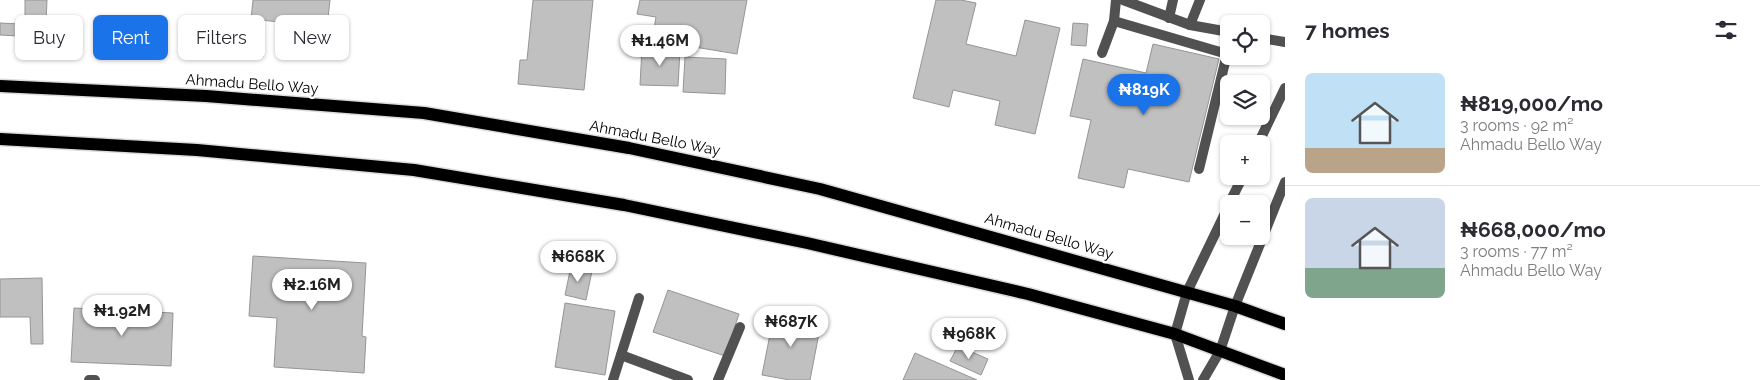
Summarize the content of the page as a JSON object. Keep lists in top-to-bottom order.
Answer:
{
  "streets": {
    "main road": ["Ahmadu Bello Way"]
  },
  "page": {
    "heading": "7 homes",
    "map_buttons": ["+", "−"],
    "chip": [
      "Buy",
      "Rent",
      "Filters",
      "New"
    ],
    "price": [
      "₦1.46M",
      "₦819K",
      "₦668K",
      "₦2.16M",
      "₦1.92M",
      "₦687K",
      "₦968K"
    ],
    "list": [
      {
        "name": "₦819,000/mo",
        "note": "3 rooms · 92 m² · Ahmadu Bello Way"
      },
      {
        "name": "₦668,000/mo",
        "note": "3 rooms · 77 m² · Ahmadu Bello Way"
      }
    ]
  }
}
